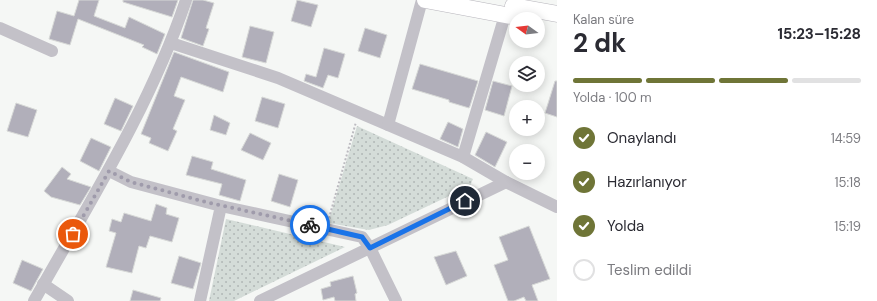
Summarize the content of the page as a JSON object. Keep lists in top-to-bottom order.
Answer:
{
  "north": "left",
  "page": {
    "heading": ["2 dk", "Kalan süre", "15:23–15:28"],
    "map_buttons": ["+", "−"],
    "bar": "Yolda · 100 m",
    "list": [
      ["Onaylandı", "14:59"],
      ["Hazırlanıyor", "15:18"],
      ["Yolda", "15:19"],
      "Teslim edildi"
    ]
  }
}
